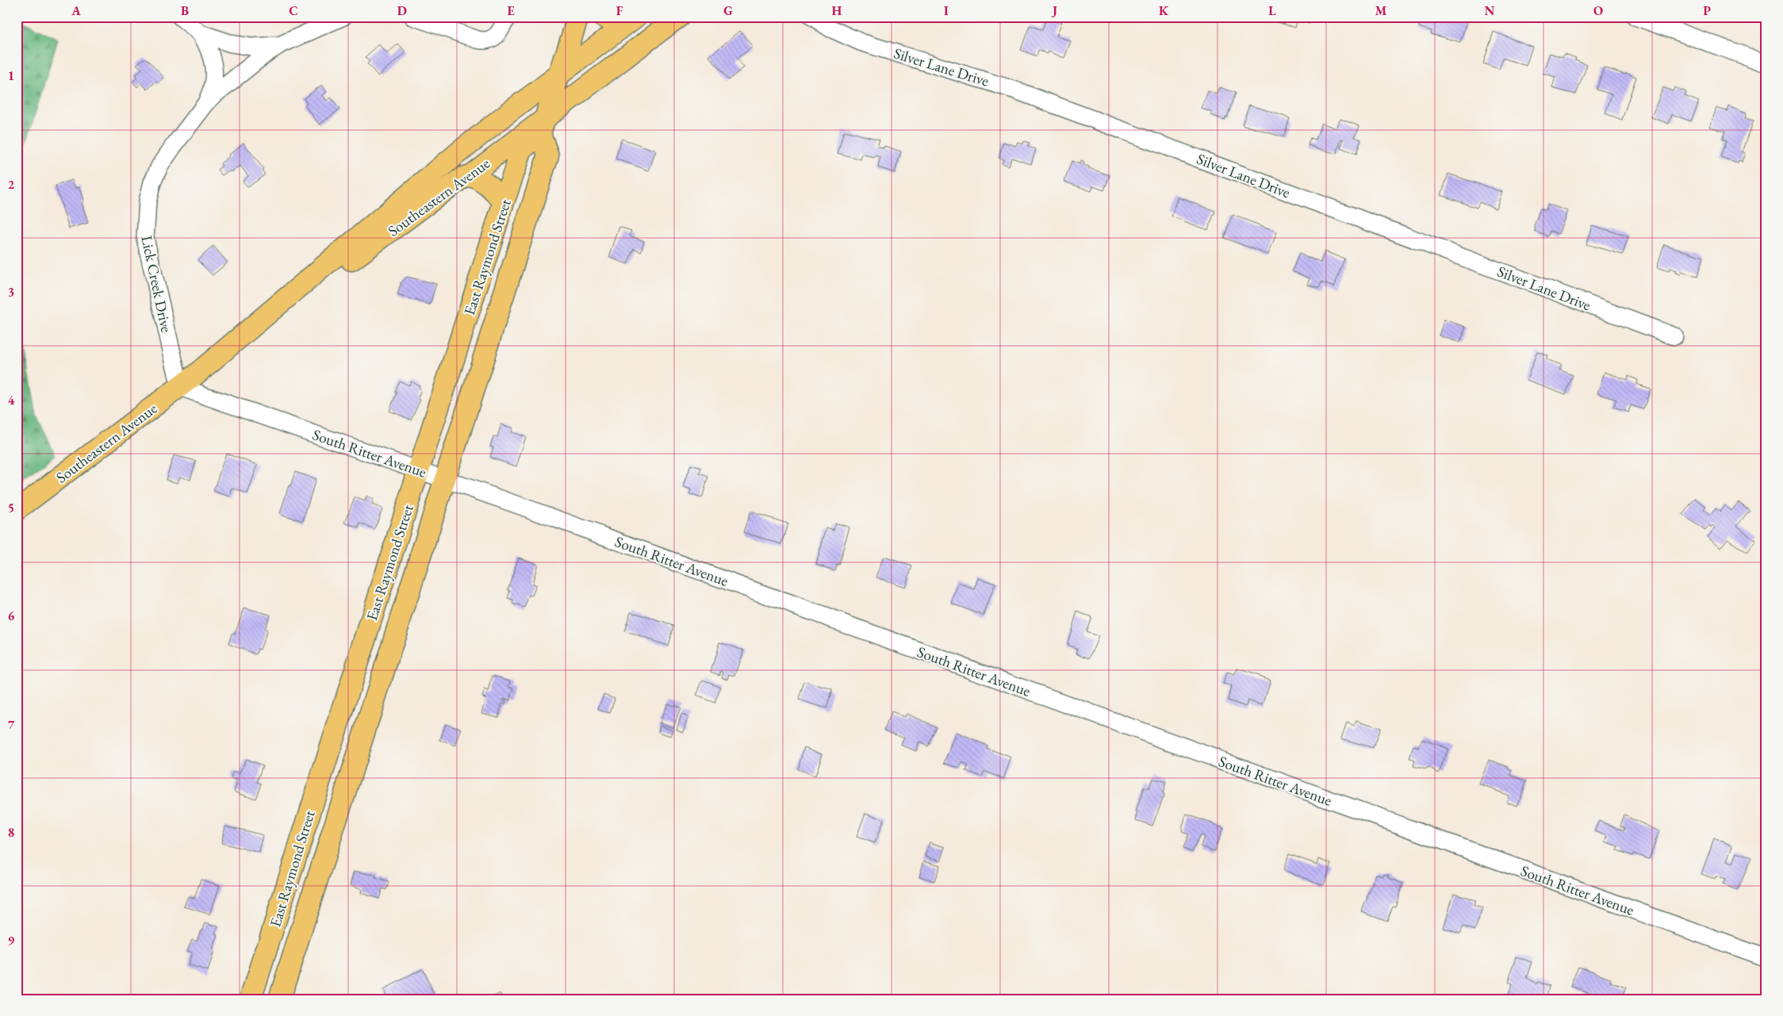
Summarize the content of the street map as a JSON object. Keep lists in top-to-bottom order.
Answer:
{
  "streets": {
    "main road": ["Southeastern Avenue", "East Raymond Street"],
    "street": ["Silver Lane Drive", "Lick Creek Drive", "South Ritter Avenue"]
  },
  "crossings": [
    ["Southeastern Avenue", "East Raymond Street"],
    ["Southeastern Avenue", "Lick Creek Drive"],
    ["Southeastern Avenue", "South Ritter Avenue"],
    ["East Raymond Street", "South Ritter Avenue"],
    ["Lick Creek Drive", "South Ritter Avenue"]
  ],
  "grid": {
    "columns": [
      "A",
      "B",
      "C",
      "D",
      "E",
      "F",
      "G",
      "H",
      "I",
      "J",
      "K",
      "L",
      "M",
      "N",
      "O",
      "P"
    ],
    "rows": [
      "1",
      "2",
      "3",
      "4",
      "5",
      "6",
      "7",
      "8",
      "9"
    ]
  }
}
